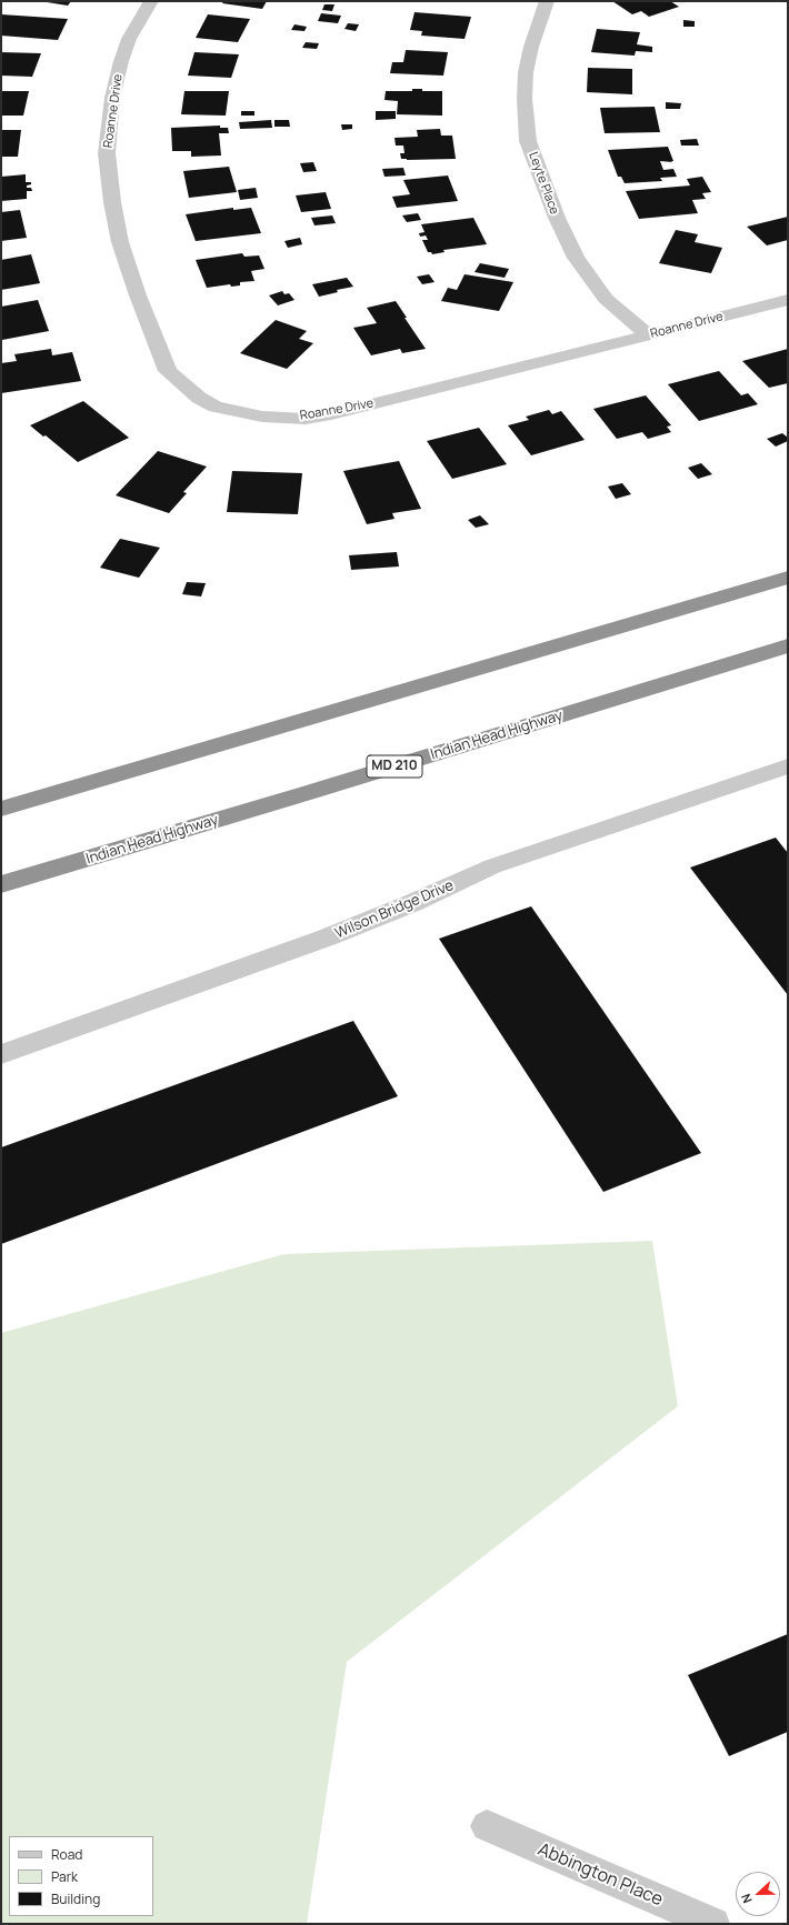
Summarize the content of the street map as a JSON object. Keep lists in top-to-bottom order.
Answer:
{
  "streets": {
    "highway": ["Indian Head Highway", "MD 210"],
    "street": [
      "Roanne Drive",
      "Leyte Place",
      "Wilson Bridge Drive",
      "Abbington Place"
    ]
  },
  "crossings": [
    ["Roanne Drive", "Leyte Place"]
  ],
  "legend": ["Road", "Park", "Building"],
  "north": "left"
}
